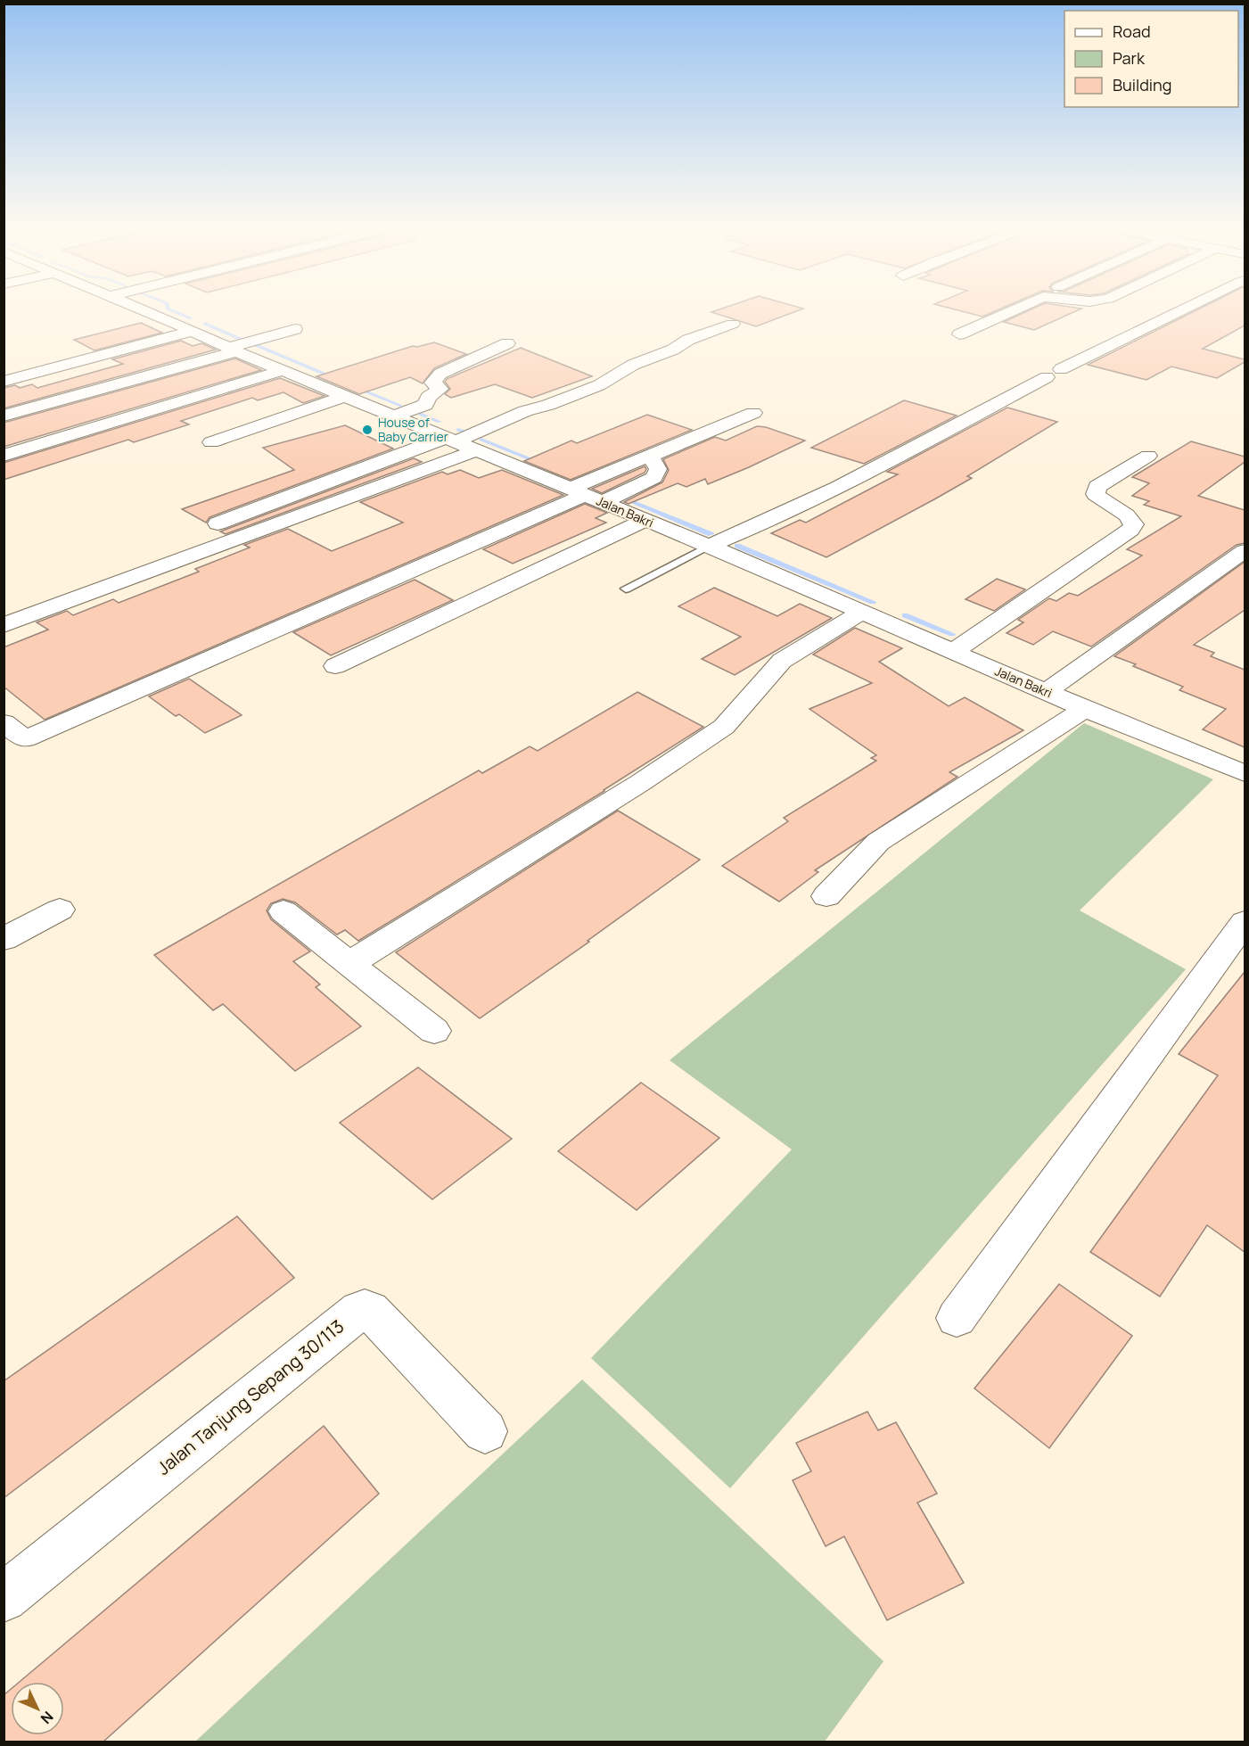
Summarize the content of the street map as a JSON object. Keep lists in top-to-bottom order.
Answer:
{
  "streets": {
    "street": ["Jalan Bakri", "Jalan Tanjung Sepang 30/113"]
  },
  "places": ["House of Baby Carrier"],
  "legend": ["Road", "Park", "Building"],
  "north": "bottom right"
}
